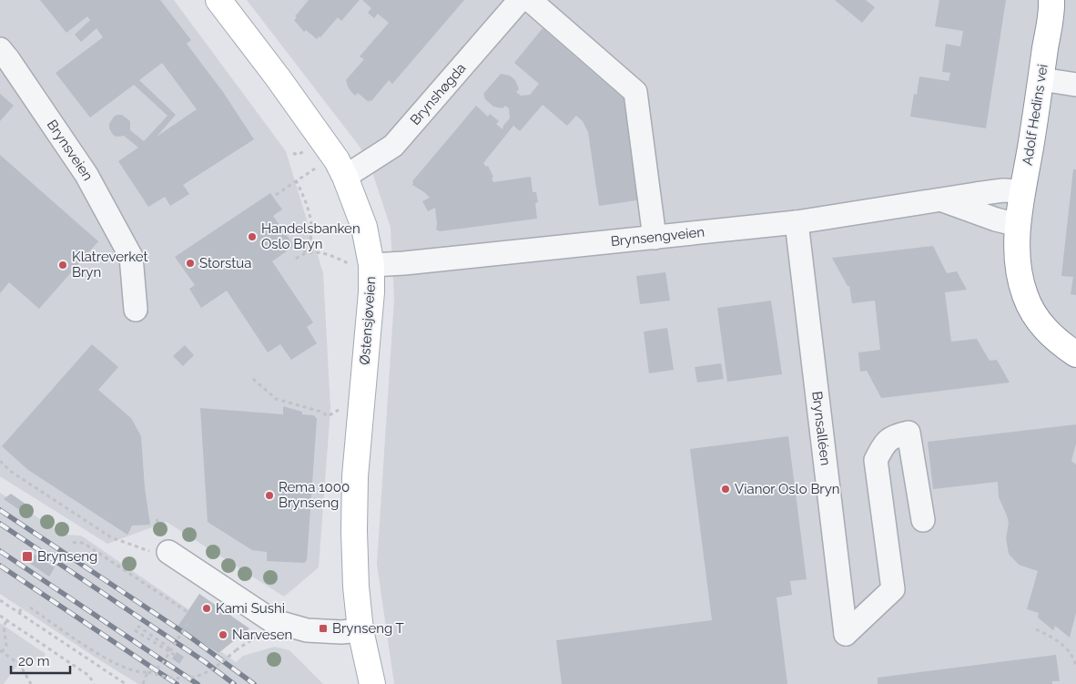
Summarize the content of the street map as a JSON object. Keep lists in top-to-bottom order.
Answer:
{
  "streets": {
    "main road": ["Adolf Hedins vei", "Østensjøveien"],
    "street": [
      "Brynshøgda",
      "Brynsveien",
      "Brynsengveien",
      "Brynsalléen"
    ]
  },
  "crossings": [
    ["Brynshøgda", "Østensjøveien"],
    ["Adolf Hedins vei", "Brynsengveien"],
    ["Brynsengveien", "Østensjøveien"],
    ["Brynsengveien", "Brynsalléen"]
  ],
  "places": {
    "other": [
      "Handelsbanken Oslo Bryn",
      "Storstua",
      "Klatreverket Bryn",
      "Vianor Oslo Bryn",
      "Rema 1000 Brynseng",
      "Kami Sushi",
      "Narvesen"
    ],
    "transit": ["Brynseng", "Brynseng T"]
  },
  "scale_bar": "20 m"
}
